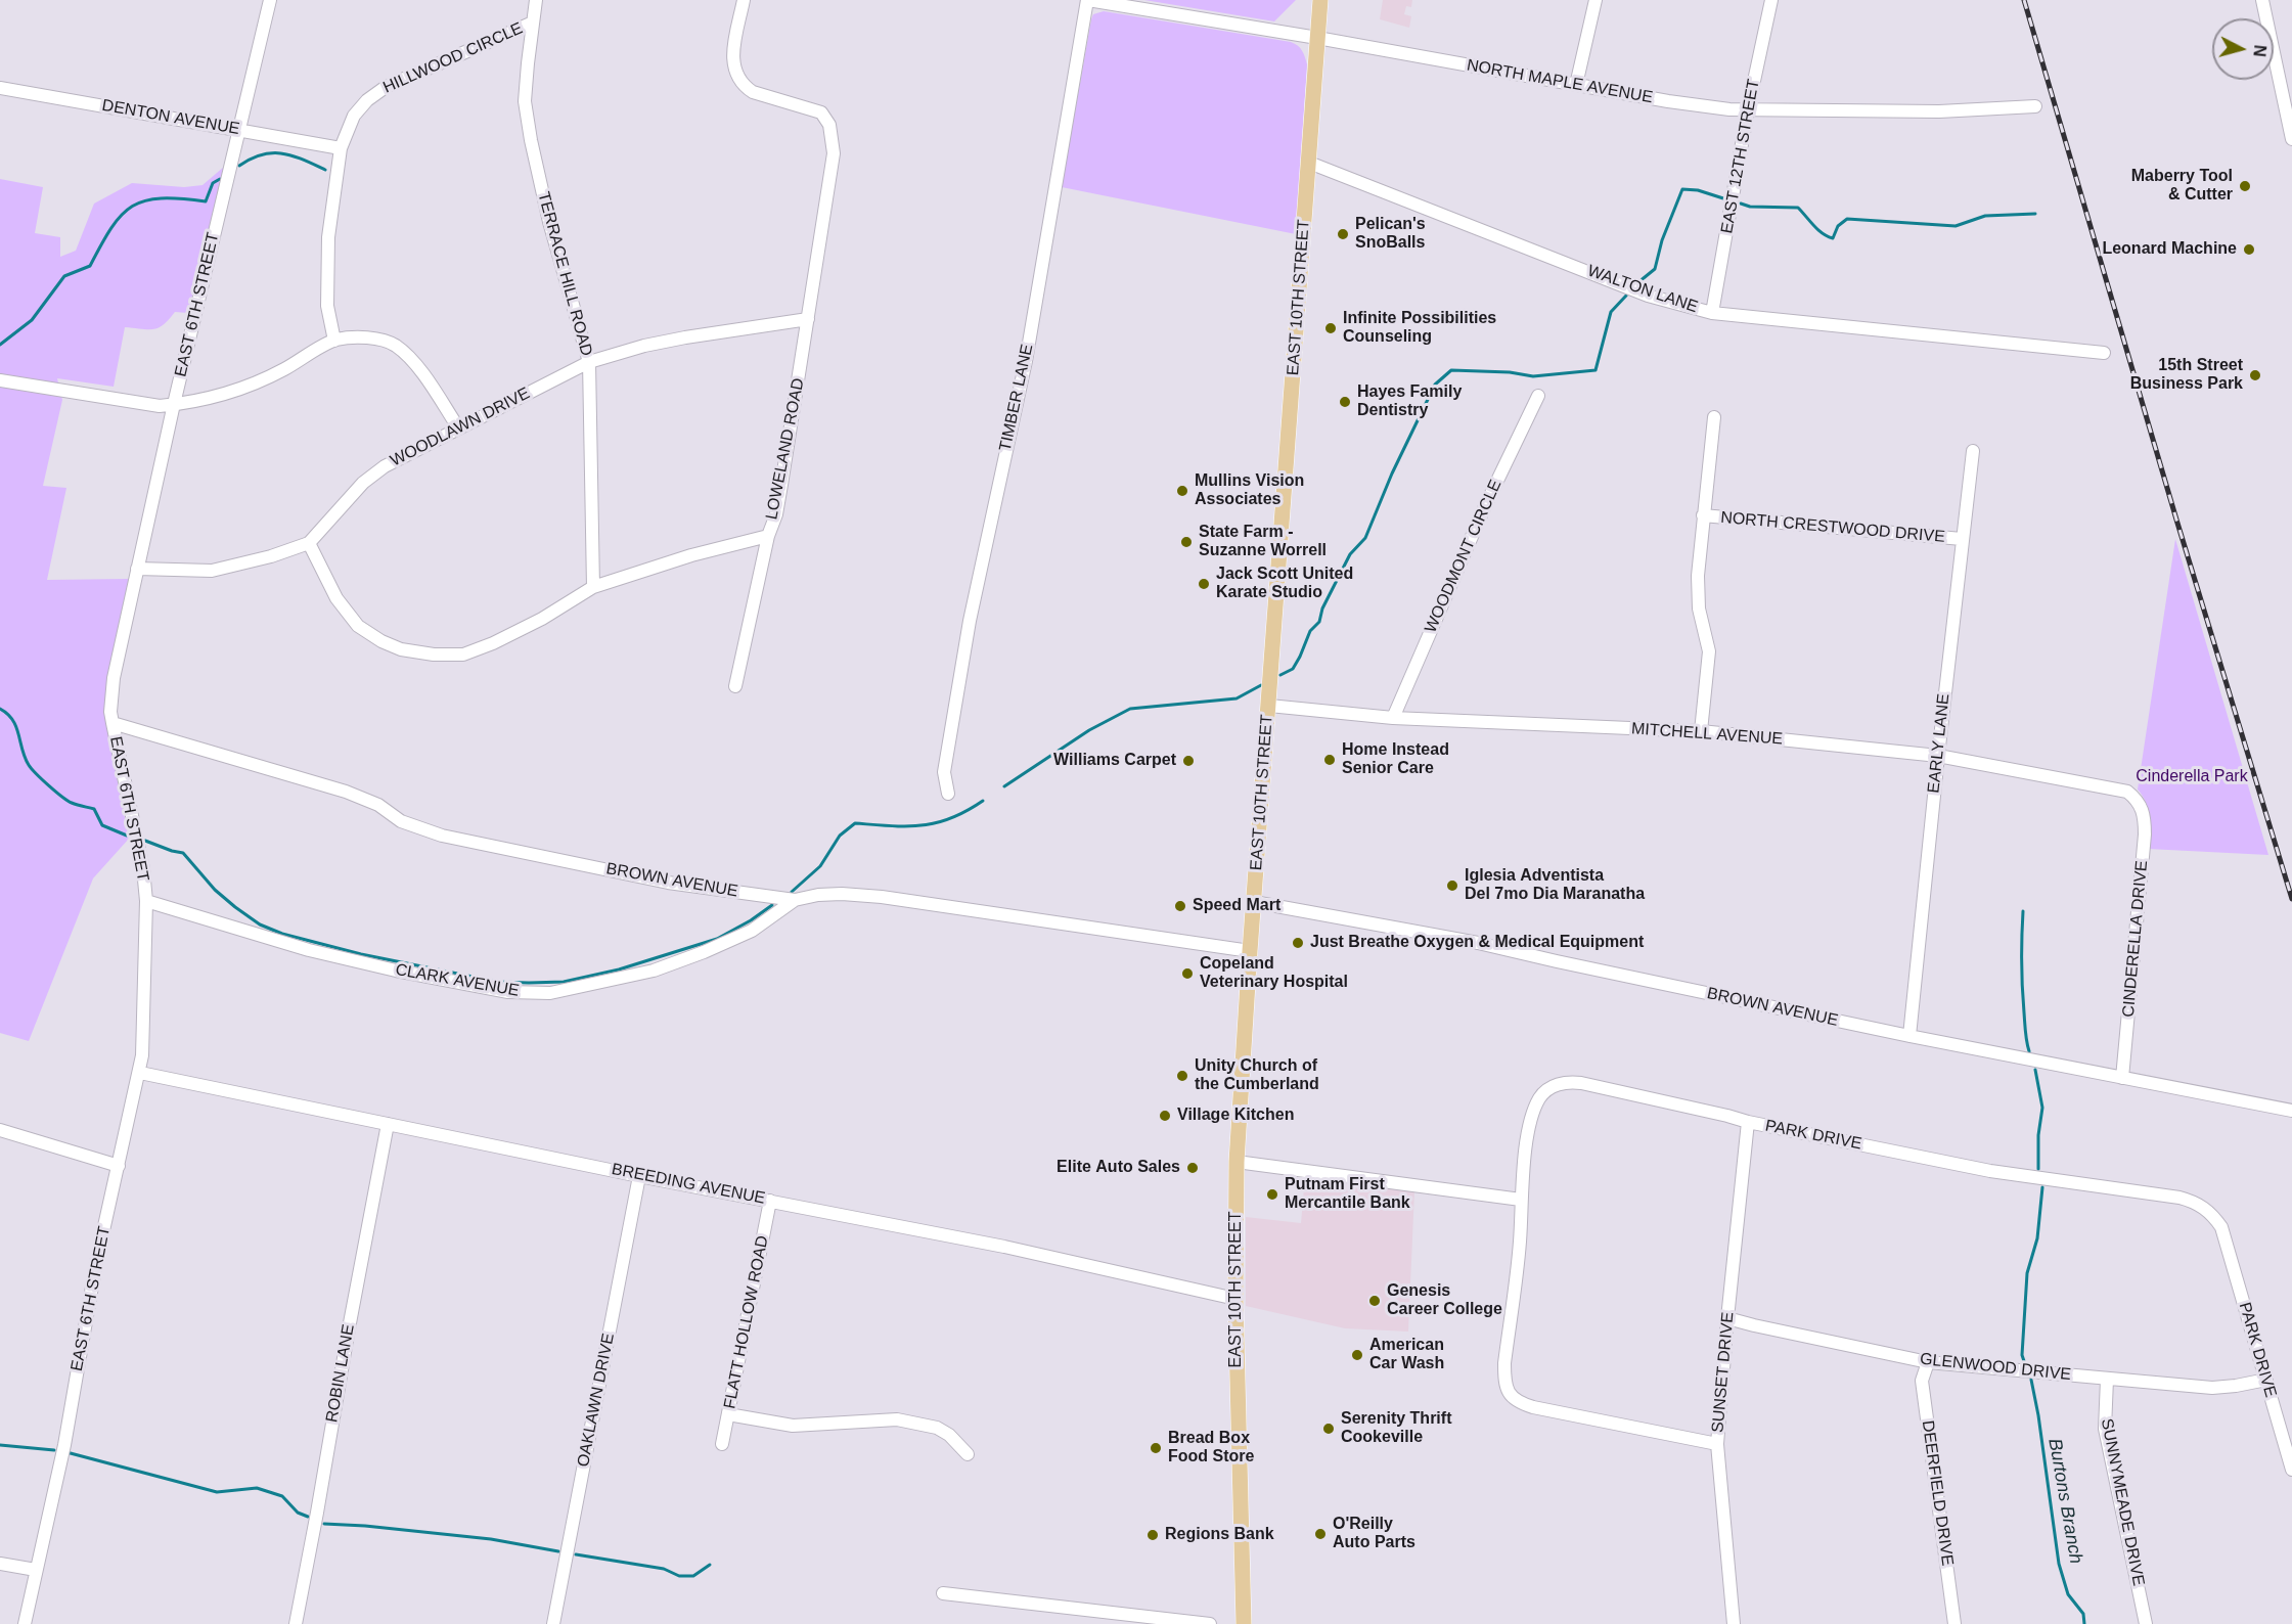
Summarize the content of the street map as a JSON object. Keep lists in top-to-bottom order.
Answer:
{
  "streets": {
    "main road": ["EAST 10TH STREET"],
    "street": [
      "HILLWOOD CIRCLE",
      "NORTH MAPLE AVENUE",
      "DENTON AVENUE",
      "EAST 12TH STREET",
      "TERRACE HILL ROAD",
      "WALTON LANE",
      "EAST 6TH STREET",
      "TIMBER LANE",
      "WOODLAWN DRIVE",
      "LOWELAND ROAD",
      "NORTH CRESTWOOD DRIVE",
      "WOODMONT CIRCLE",
      "MITCHELL AVENUE",
      "EARLY LANE",
      "BROWN AVENUE",
      "CINDERELLA DRIVE",
      "CLARK AVENUE",
      "PARK DRIVE",
      "BREEDING AVENUE",
      "FLATT HOLLOW ROAD",
      "GLENWOOD DRIVE",
      "SUNSET DRIVE",
      "ROBIN LANE",
      "OAKLAWN DRIVE",
      "DEERFIELD DRIVE",
      "SUNNYMEADE DRIVE"
    ]
  },
  "crossings": [
    ["HILLWOOD CIRCLE", "DENTON AVENUE"],
    ["HILLWOOD CIRCLE", "TERRACE HILL ROAD"],
    ["NORTH MAPLE AVENUE", "EAST 12TH STREET"],
    ["NORTH MAPLE AVENUE", "EAST 10TH STREET"],
    ["NORTH MAPLE AVENUE", "TIMBER LANE"],
    ["DENTON AVENUE", "EAST 6TH STREET"],
    ["EAST 12TH STREET", "WALTON LANE"],
    ["TERRACE HILL ROAD", "WOODLAWN DRIVE"],
    ["TERRACE HILL ROAD", "LOWELAND ROAD"],
    ["WALTON LANE", "EAST 10TH STREET"],
    ["EAST 10TH STREET", "MITCHELL AVENUE"],
    ["EAST 10TH STREET", "BROWN AVENUE"],
    ["EAST 10TH STREET", "BREEDING AVENUE"],
    ["EAST 6TH STREET", "WOODLAWN DRIVE"],
    ["EAST 6TH STREET", "BROWN AVENUE"],
    ["EAST 6TH STREET", "CLARK AVENUE"],
    ["EAST 6TH STREET", "BREEDING AVENUE"],
    ["WOODLAWN DRIVE", "LOWELAND ROAD"],
    ["NORTH CRESTWOOD DRIVE", "EARLY LANE"],
    ["WOODMONT CIRCLE", "MITCHELL AVENUE"],
    ["MITCHELL AVENUE", "EARLY LANE"],
    ["MITCHELL AVENUE", "CINDERELLA DRIVE"],
    ["EARLY LANE", "BROWN AVENUE"],
    ["BROWN AVENUE", "CINDERELLA DRIVE"],
    ["BROWN AVENUE", "CLARK AVENUE"],
    ["PARK DRIVE", "GLENWOOD DRIVE"],
    ["PARK DRIVE", "SUNSET DRIVE"],
    ["BREEDING AVENUE", "FLATT HOLLOW ROAD"],
    ["BREEDING AVENUE", "ROBIN LANE"],
    ["BREEDING AVENUE", "OAKLAWN DRIVE"],
    ["GLENWOOD DRIVE", "SUNSET DRIVE"],
    ["GLENWOOD DRIVE", "DEERFIELD DRIVE"],
    ["GLENWOOD DRIVE", "SUNNYMEADE DRIVE"]
  ],
  "water": ["Burtons Branch"],
  "parks": ["Cinderella Park"],
  "places": [
    "Maberry Tool & Cutter",
    "Pelican's SnoBalls",
    "Leonard Machine",
    "Infinite Possibilities Counseling",
    "15th Street Business Park",
    "Hayes Family Dentistry",
    "Mullins Vision Associates",
    "State Farm - Suzanne Worrell",
    "Jack Scott United Karate Studio",
    "Home Instead Senior Care",
    "Williams Carpet",
    "Iglesia Adventista Del 7mo Dia Maranatha",
    "Speed Mart",
    "Just Breathe Oxygen & Medical Equipment",
    "Copeland Veterinary Hospital",
    "Unity Church of the Cumberland",
    "Village Kitchen",
    "Elite Auto Sales",
    "Putnam First Mercantile Bank",
    "Genesis Career College",
    "American Car Wash",
    "Serenity Thrift Cookeville",
    "Bread Box Food Store",
    "O'Reilly Auto Parts",
    "Regions Bank"
  ],
  "north": "right"
}
